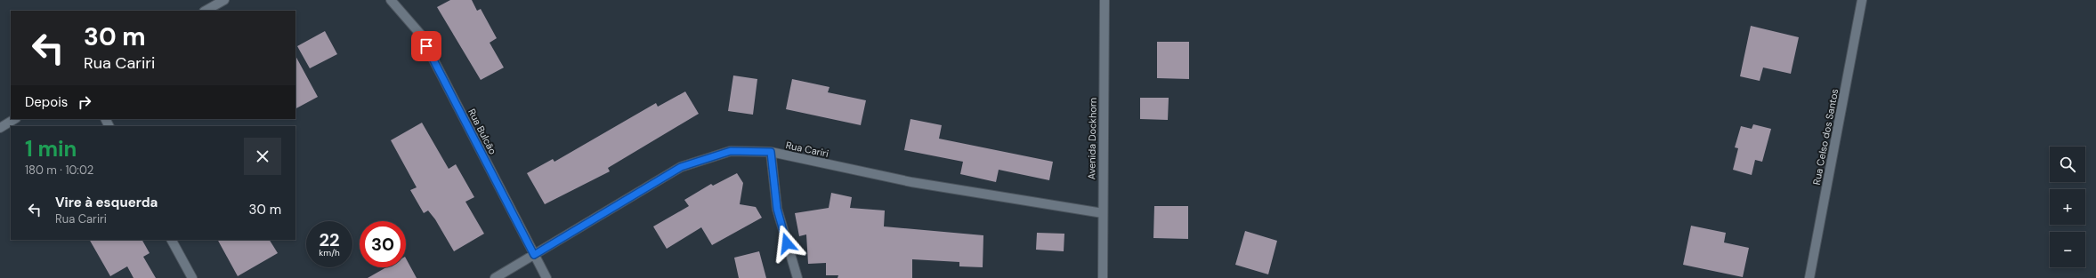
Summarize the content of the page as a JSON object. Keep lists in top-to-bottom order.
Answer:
{
  "streets": {
    "street": [
      "Rua Bulcão",
      "Rua Celso dos Santos",
      "Avenida Dockhorn",
      "Rua Cariri"
    ]
  },
  "crossings": [
    ["Rua Bulcão", "Rua Cariri"],
    ["Avenida Dockhorn", "Rua Cariri"]
  ],
  "page": {
    "turn": ["30 m", "Rua Cariri"],
    "then": "Depois",
    "heading": ["1 min", "180 m · 10:02"],
    "map_buttons": ["+", "−"],
    "list": [
      {
        "name": "Vire à esquerda",
        "note": "Rua Cariri",
        "value": "30 m"
      }
    ],
    "speed": "22 km/h",
    "limit": "30"
  }
}
